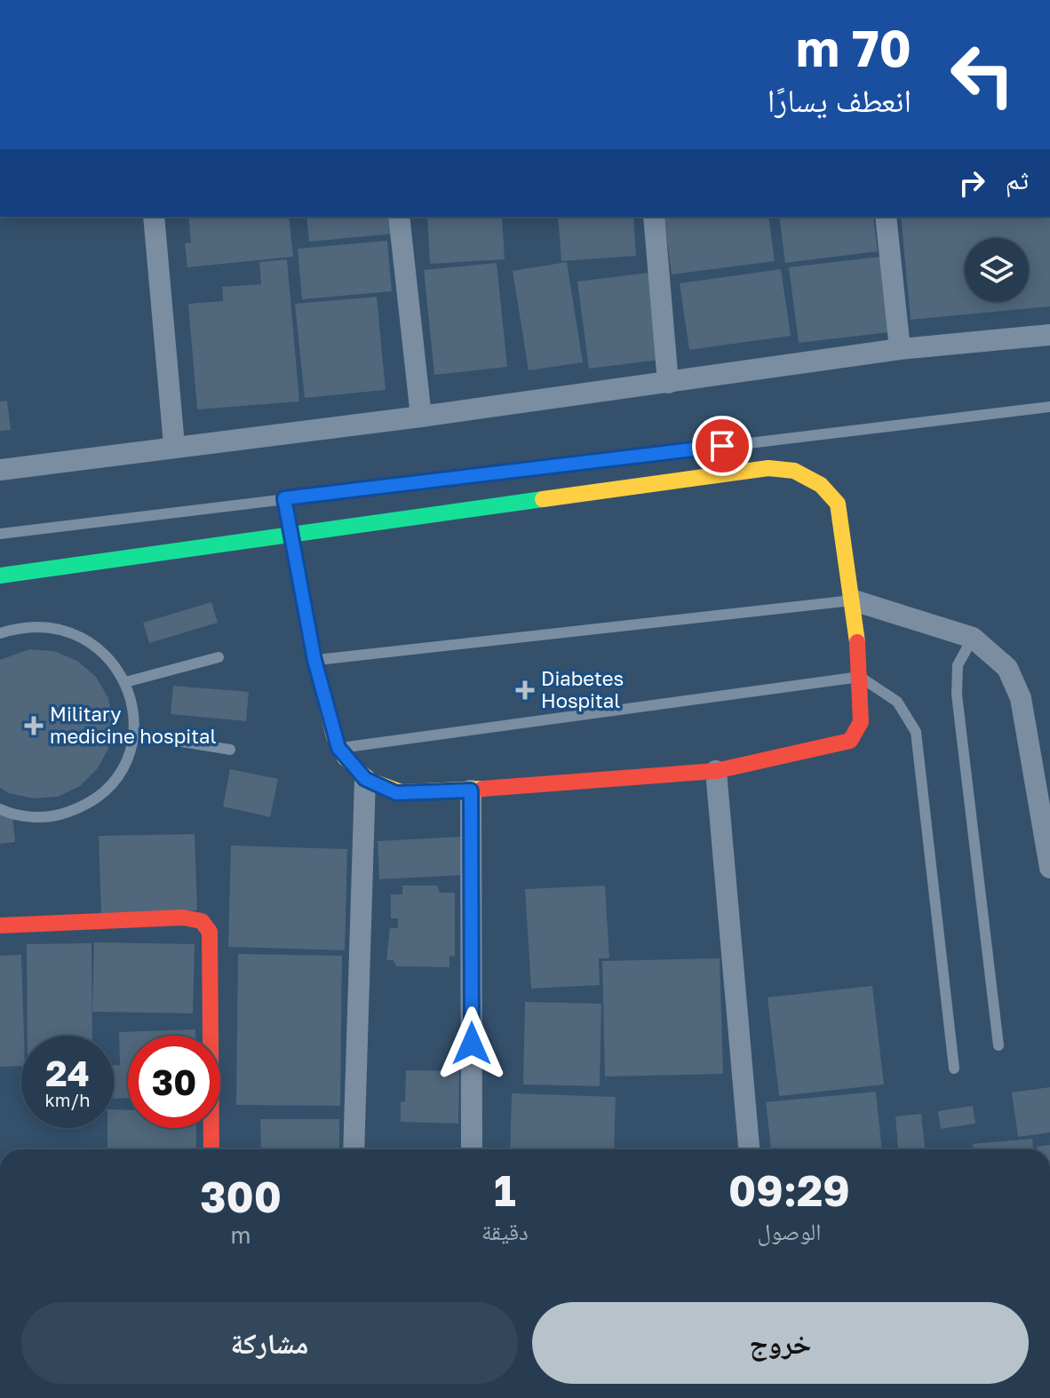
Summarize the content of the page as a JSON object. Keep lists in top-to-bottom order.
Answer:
{
  "places": {
    "health": ["Diabetes Hospital", "Military medicine hospital"]
  },
  "page": {
    "turn": ["70 m", "انعطف يسارًا"],
    "then": "ثم",
    "speed": "24 km/h",
    "limit": "30",
    "eta": [
      "09:29",
      "الوصول",
      "1",
      "دقيقة",
      "300",
      "m"
    ],
    "buttons": ["خروج", "مشاركة"]
  }
}
